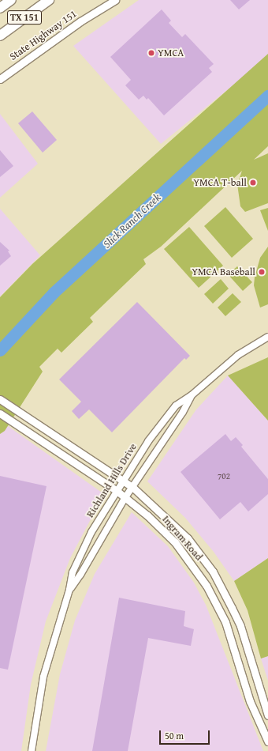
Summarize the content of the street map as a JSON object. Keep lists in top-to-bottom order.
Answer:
{
  "streets": {
    "highway": ["TX 151"],
    "main road": ["State Highway 151", "Ingram Road"],
    "street": ["Richland Hills Drive"]
  },
  "crossings": [
    ["Richland Hills Drive", "Ingram Road"]
  ],
  "water": ["Slick Ranch Creek"],
  "places": ["YMCA", "YMCA T-ball", "YMCA Baseball"],
  "house_numbers": ["702"],
  "scale_bar": "50 m"
}
